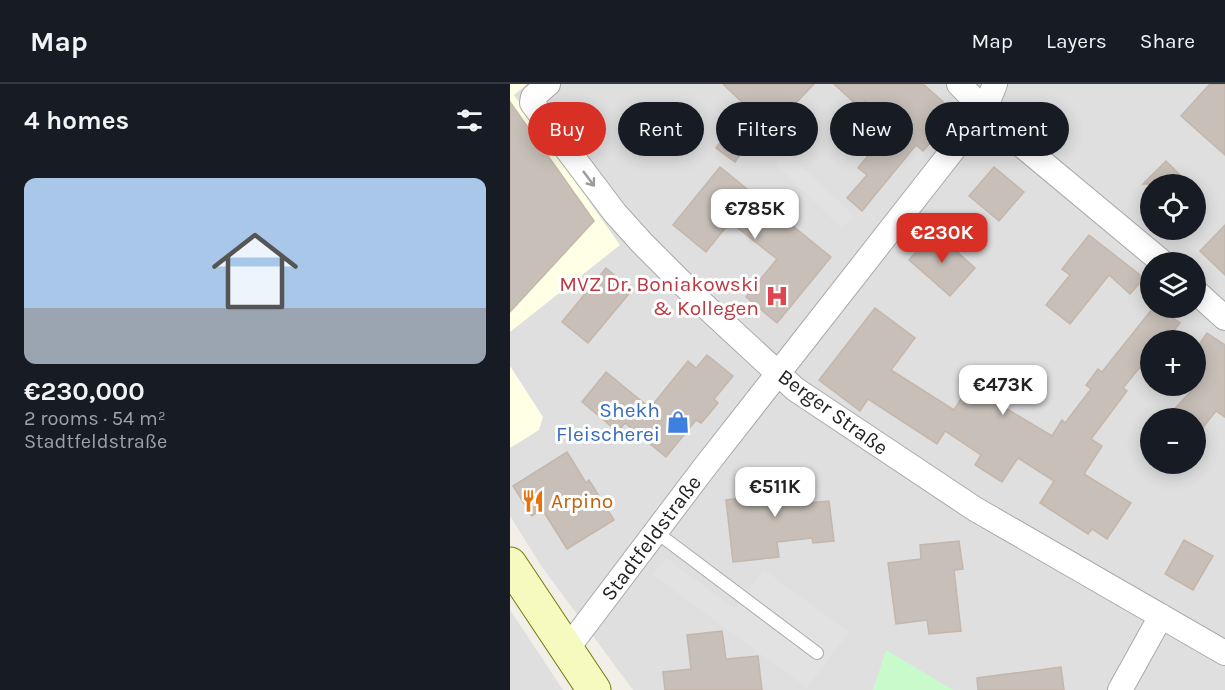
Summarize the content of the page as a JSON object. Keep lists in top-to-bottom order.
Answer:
{
  "streets": {
    "street": ["Berger Straße", "Stadtfeldstraße"]
  },
  "crossings": [
    ["Berger Straße", "Stadtfeldstraße"]
  ],
  "one_way": ["Berger Straße"],
  "places": {
    "hospital": ["MVZ Dr. Boniakowski & Kollegen"],
    "shop": ["Shekh Fleischerei"],
    "restaurant": ["Arpino"]
  },
  "page": {
    "header": "Map",
    "nav": ["Map", "Layers", "Share"],
    "heading": "4 homes",
    "chip": [
      "Buy",
      "Rent",
      "Filters",
      "New",
      "Apartment"
    ],
    "list": [
      {
        "name": "€230,000",
        "note": "2 rooms · 54 m² · Stadtfeldstraße"
      }
    ],
    "map_buttons": ["+", "−"],
    "price": [
      "€785K",
      "€230K",
      "€473K",
      "€511K"
    ]
  }
}
